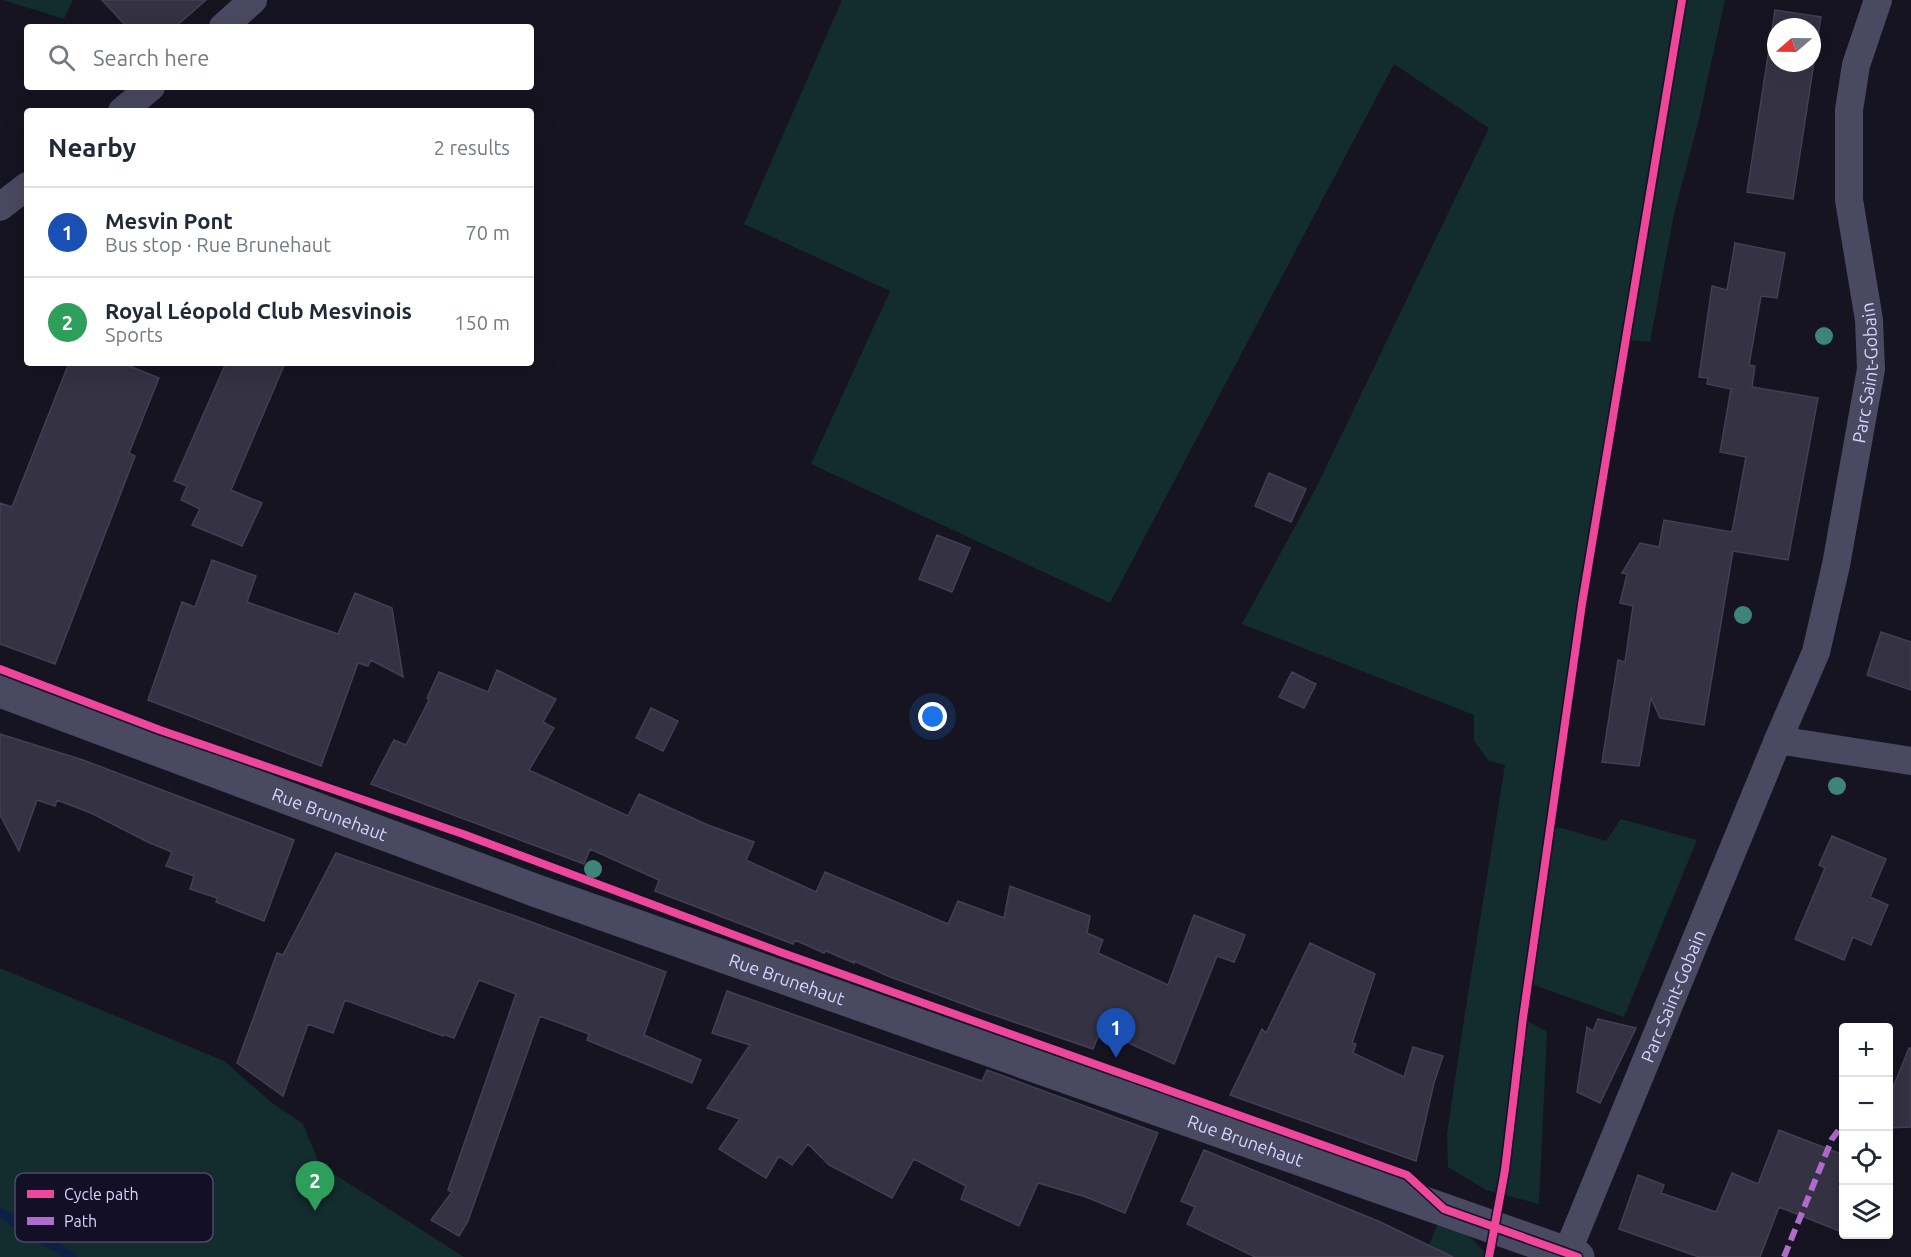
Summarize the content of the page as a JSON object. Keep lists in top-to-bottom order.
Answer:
{
  "streets": {
    "street": ["Parc Saint-Gobain", "Rue Brunehaut"]
  },
  "crossings": [
    ["Parc Saint-Gobain", "Rue Brunehaut"]
  ],
  "legend": ["Cycle path", "Path"],
  "north": "left",
  "page": {
    "search": "Search here",
    "heading": ["Nearby", "2 results"],
    "list": [
      {
        "mark": "1",
        "name": "Mesvin Pont",
        "note": "Bus stop · Rue Brunehaut",
        "value": "70 m"
      },
      {
        "mark": "2",
        "name": "Royal Léopold Club Mesvinois",
        "note": "Sports",
        "value": "150 m"
      }
    ],
    "pins": ["1", "2"],
    "map_buttons": ["+", "−"]
  }
}
